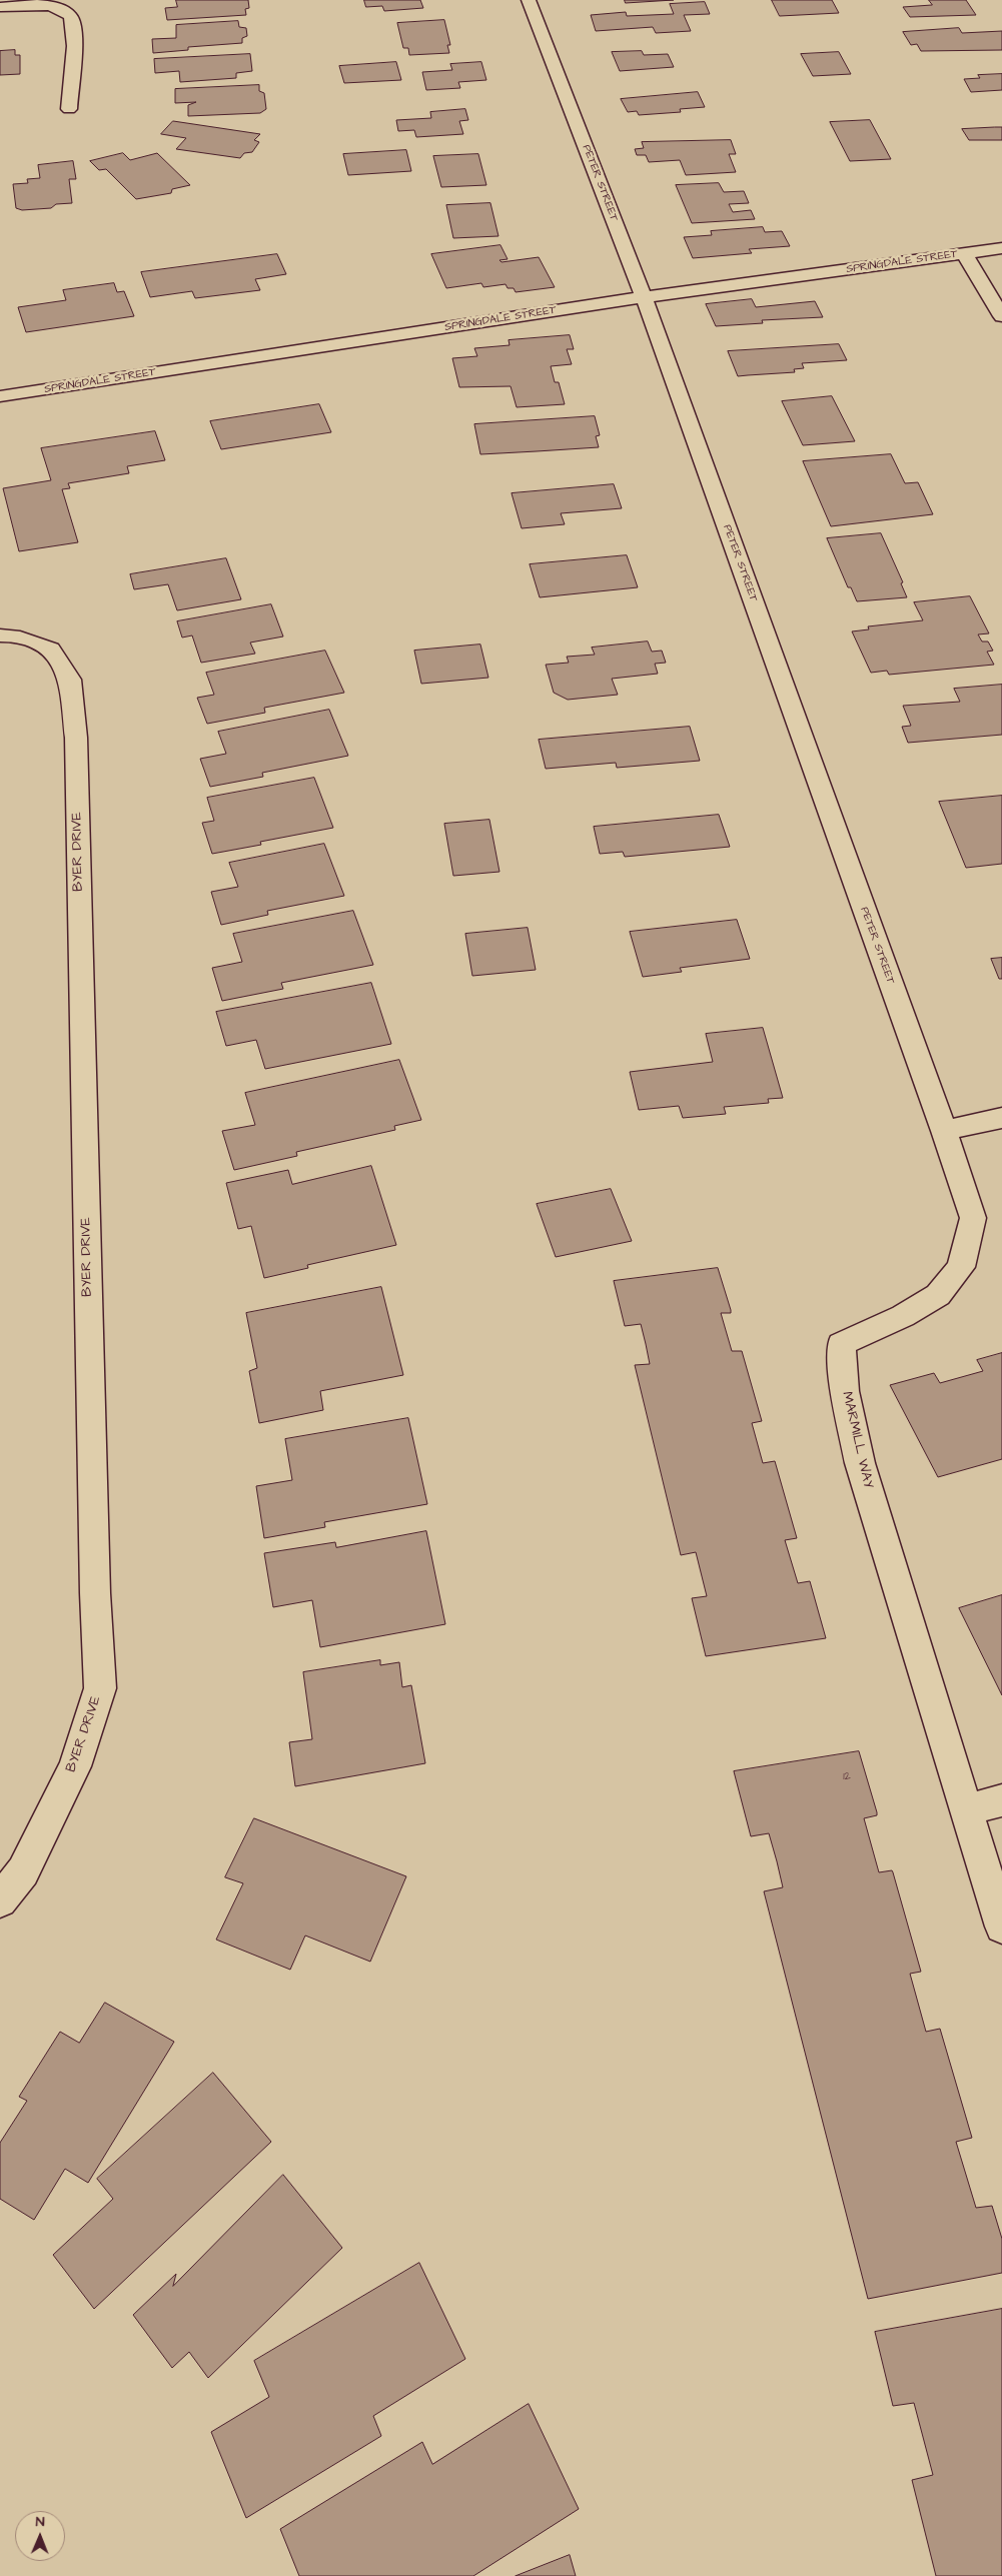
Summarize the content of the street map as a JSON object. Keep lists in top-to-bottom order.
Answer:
{
  "streets": {
    "street": [
      "PETER STREET",
      "SPRINGDALE STREET",
      "BYER DRIVE",
      "MARMILL WAY"
    ]
  },
  "crossings": [
    ["PETER STREET", "SPRINGDALE STREET"],
    ["PETER STREET", "MARMILL WAY"]
  ],
  "house_numbers": ["12"],
  "north": "top"
}
